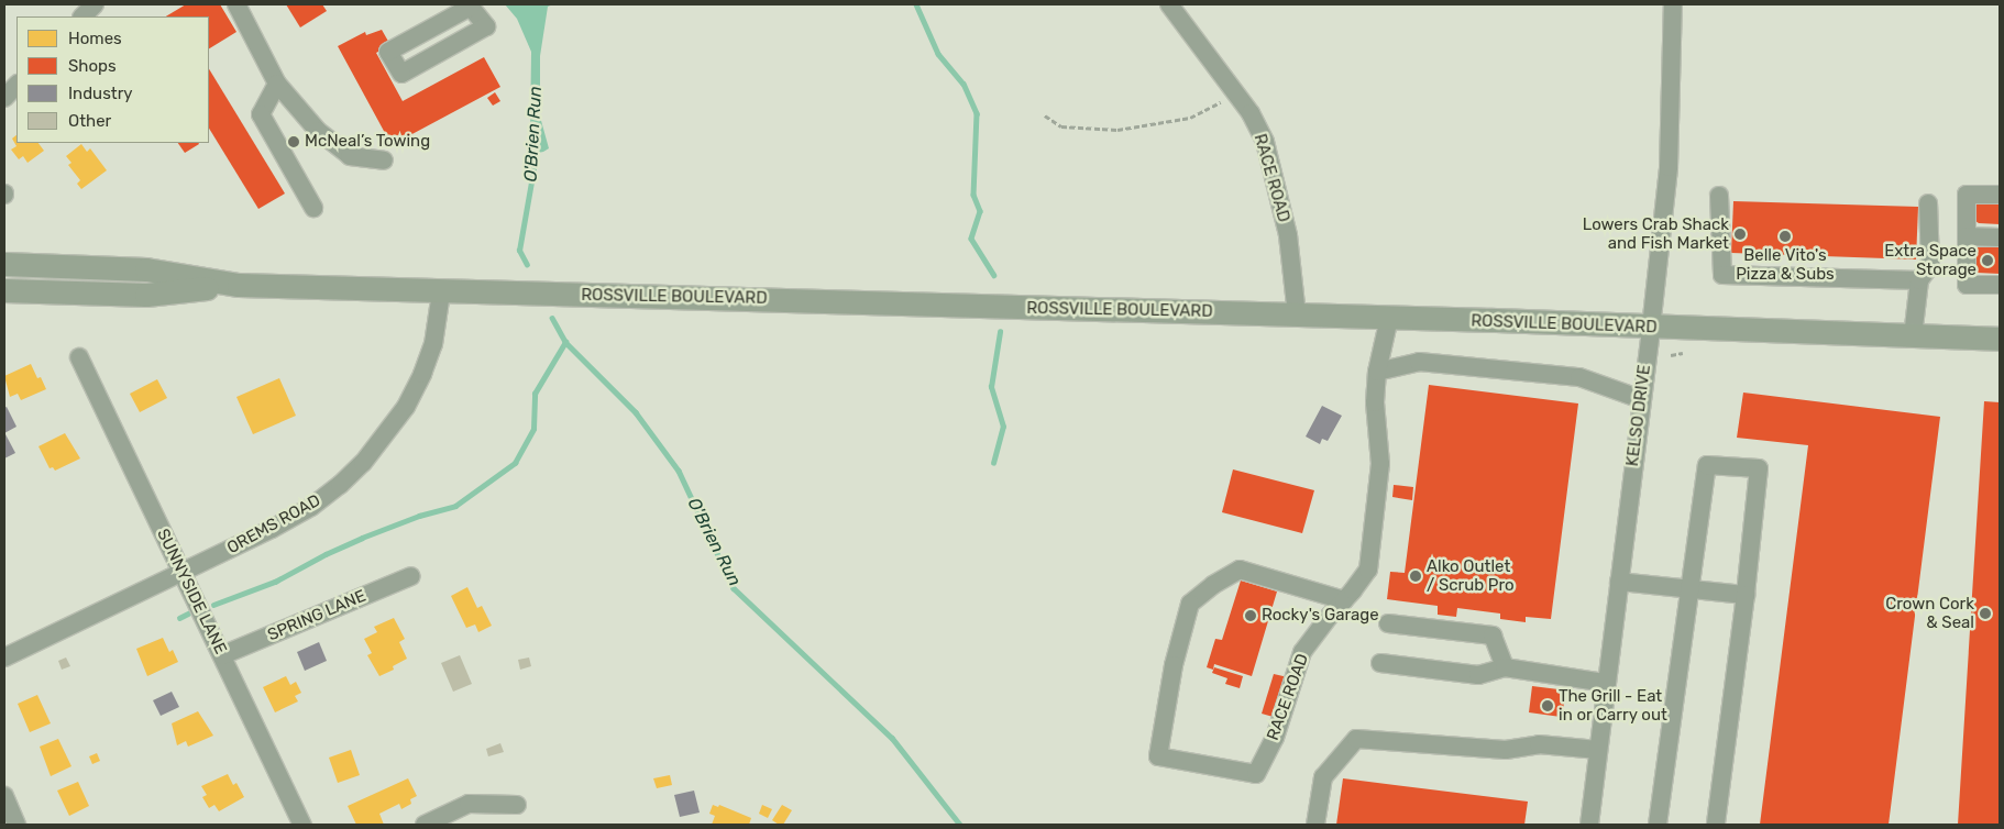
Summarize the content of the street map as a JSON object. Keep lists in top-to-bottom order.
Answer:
{
  "streets": {
    "main road": ["ROSSVILLE BOULEVARD"],
    "street": [
      "RACE ROAD",
      "KELSO DRIVE",
      "OREMS ROAD",
      "SUNNYSIDE LANE",
      "SPRING LANE"
    ]
  },
  "crossings": [
    ["RACE ROAD", "ROSSVILLE BOULEVARD"],
    ["ROSSVILLE BOULEVARD", "KELSO DRIVE"],
    ["ROSSVILLE BOULEVARD", "OREMS ROAD"],
    ["OREMS ROAD", "SUNNYSIDE LANE"],
    ["SUNNYSIDE LANE", "SPRING LANE"]
  ],
  "water": ["O'Brien Run"],
  "places": [
    "McNeal’s Towing",
    "Lowers Crab Shack and Fish Market",
    "Belle Vito's Pizza & Subs",
    "Extra Space Storage",
    "Alko Outlet / Scrub Pro",
    "Crown Cork & Seal",
    "Rocky's Garage",
    "The Grill - Eat in or Carry out"
  ],
  "legend": [
    "Homes",
    "Shops",
    "Industry",
    "Other"
  ]
}
